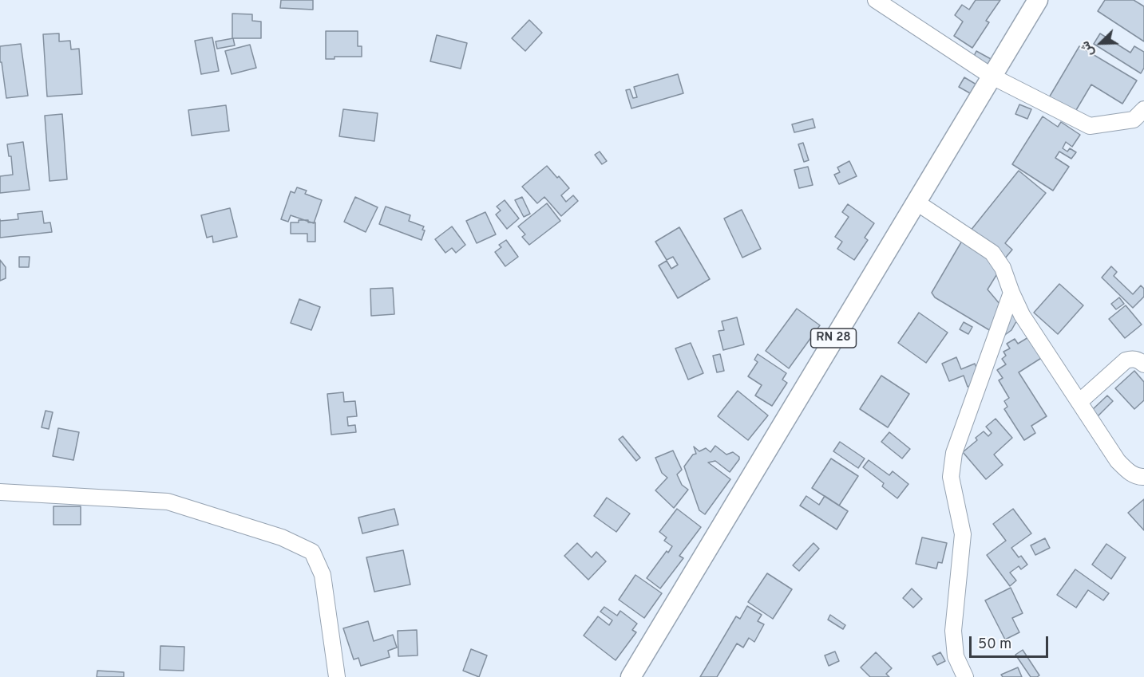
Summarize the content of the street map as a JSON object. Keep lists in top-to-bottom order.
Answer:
{
  "streets": {
    "main road": ["RN 28"]
  },
  "scale_bar": "50 m",
  "north": "bottom left"
}
